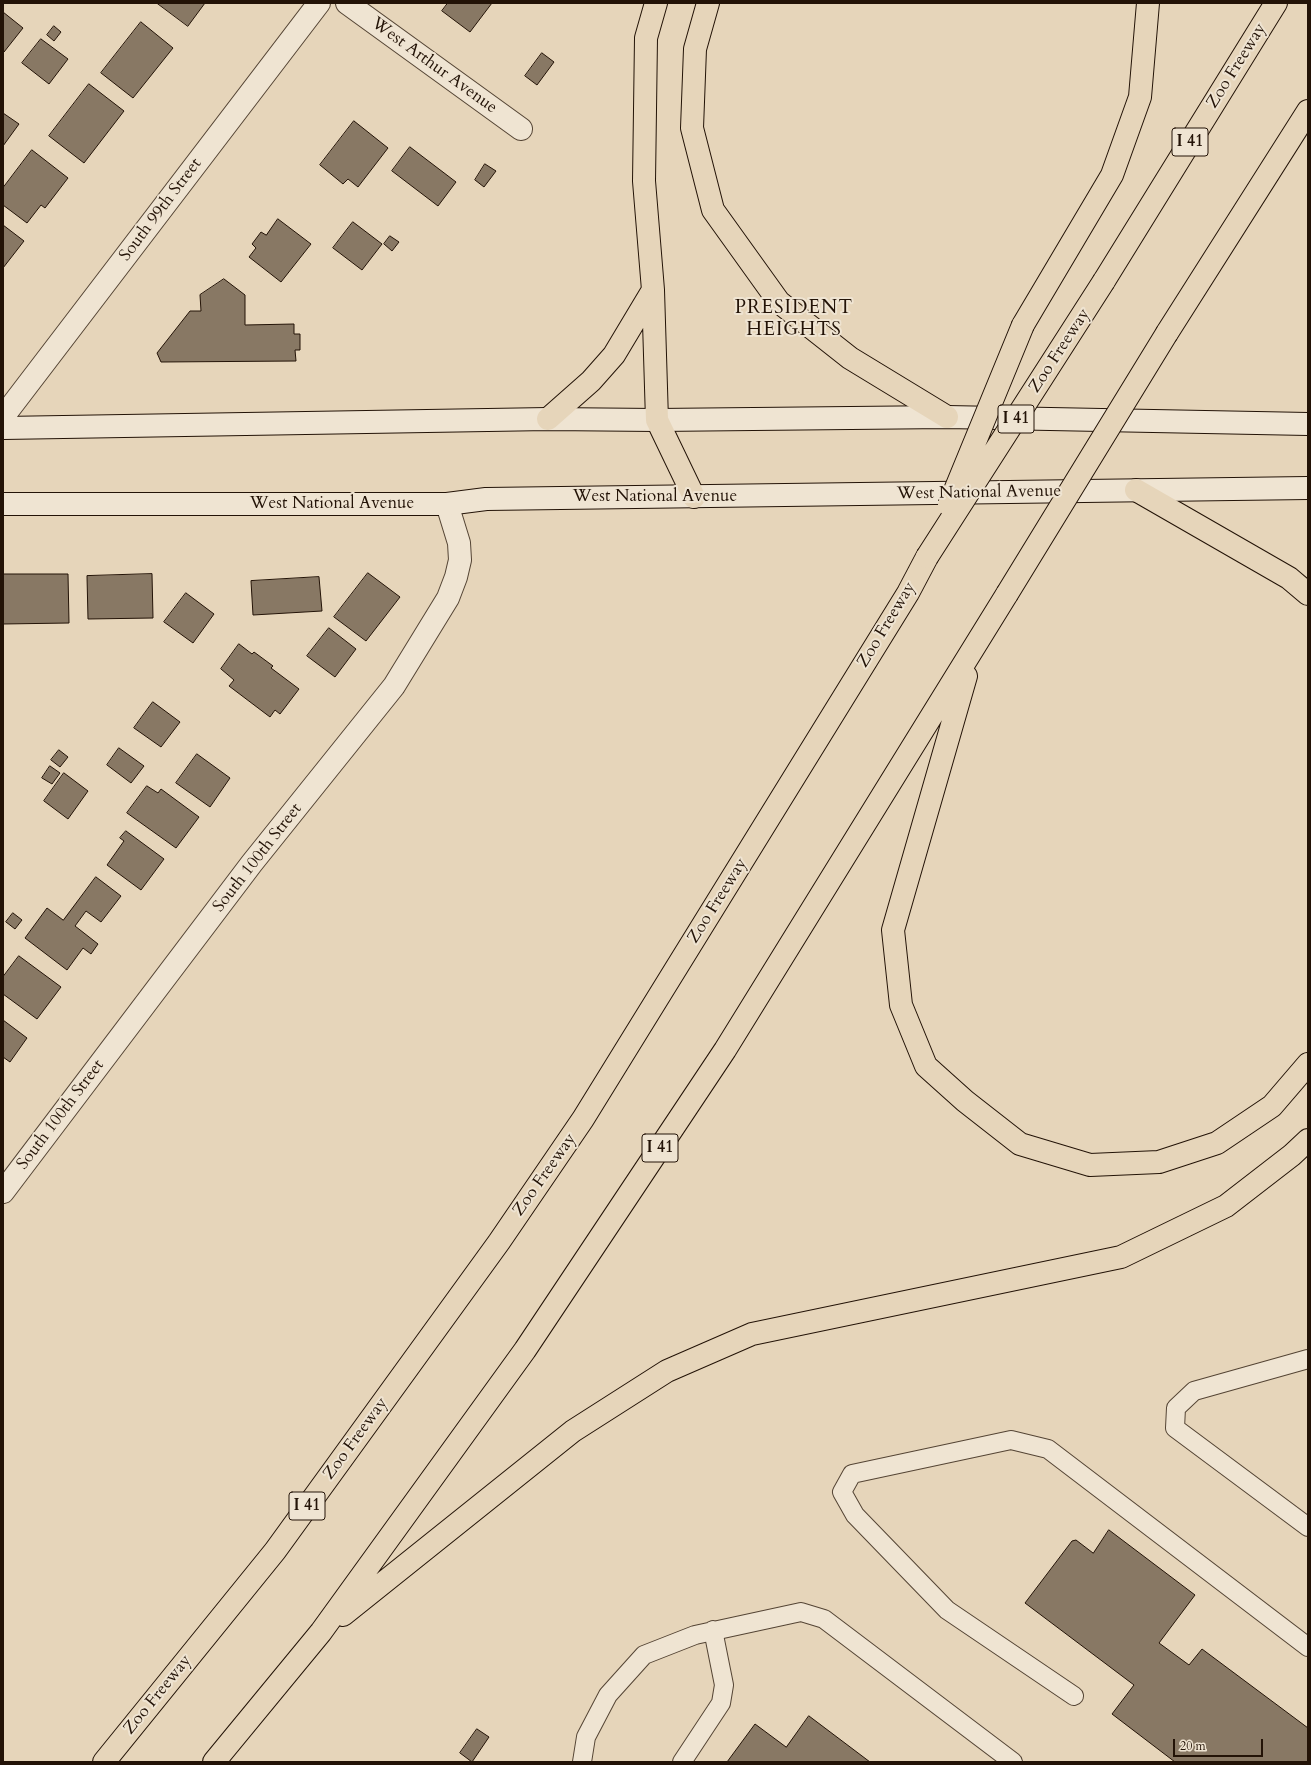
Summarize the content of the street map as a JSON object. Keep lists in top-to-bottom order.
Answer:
{
  "streets": {
    "highway": ["Zoo Freeway", "I 41"],
    "main road": [
      "West Arthur Avenue",
      "South 99th Street",
      "West National Avenue",
      "South 100th Street"
    ]
  },
  "crossings": [
    ["West National Avenue", "South 100th Street"]
  ],
  "districts": ["PRESIDENT HEIGHTS"],
  "scale_bar": "20 m"
}
